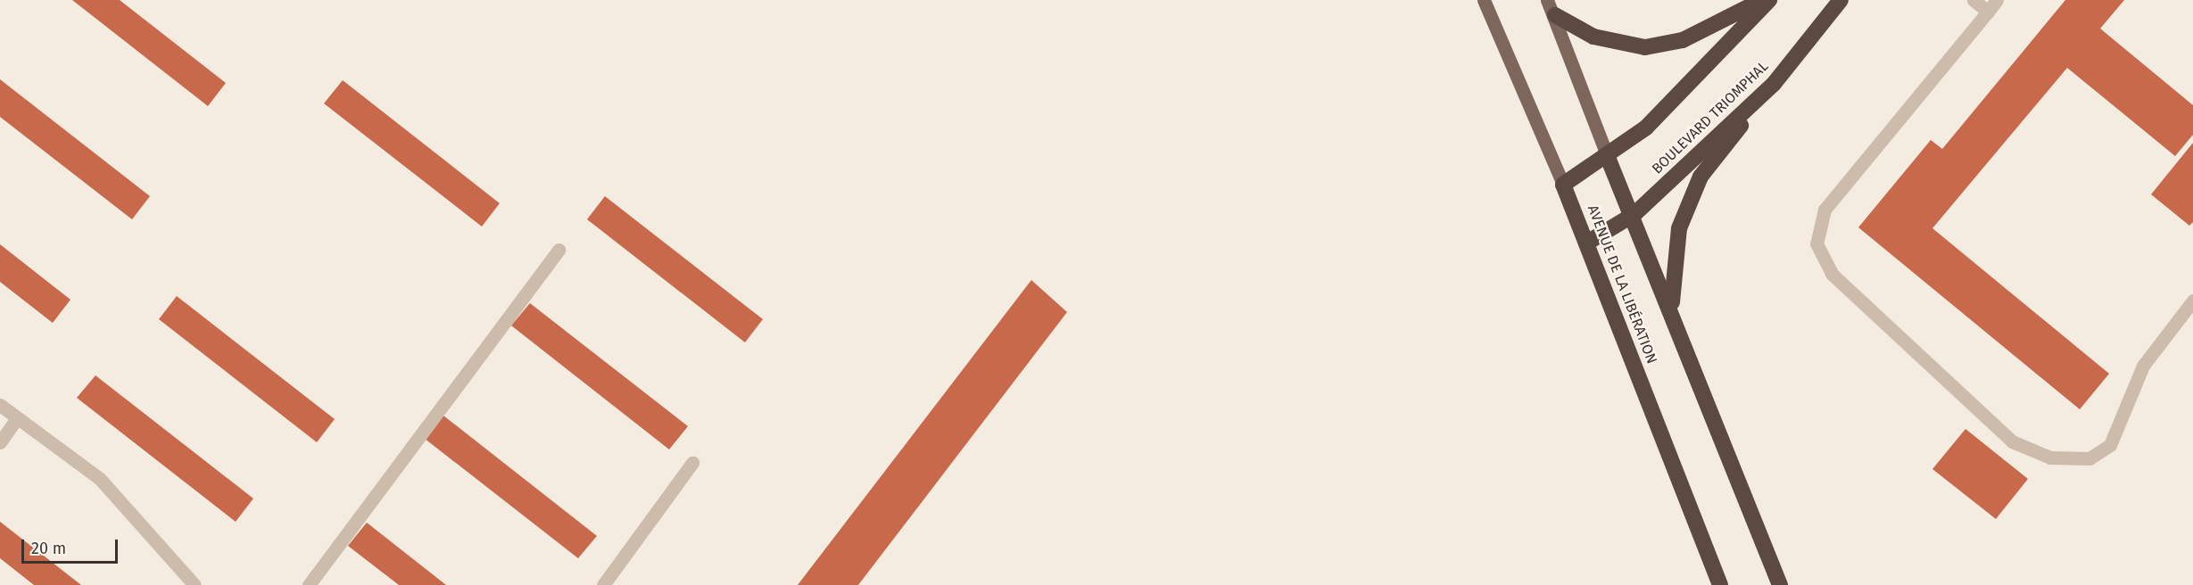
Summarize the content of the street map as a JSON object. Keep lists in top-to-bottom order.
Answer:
{
  "streets": {
    "highway": ["BOULEVARD TRIOMPHAL", "AVENUE DE LA LIBÉRATION"]
  },
  "crossings": [
    ["BOULEVARD TRIOMPHAL", "AVENUE DE LA LIBÉRATION"]
  ],
  "scale_bar": "20 m"
}
